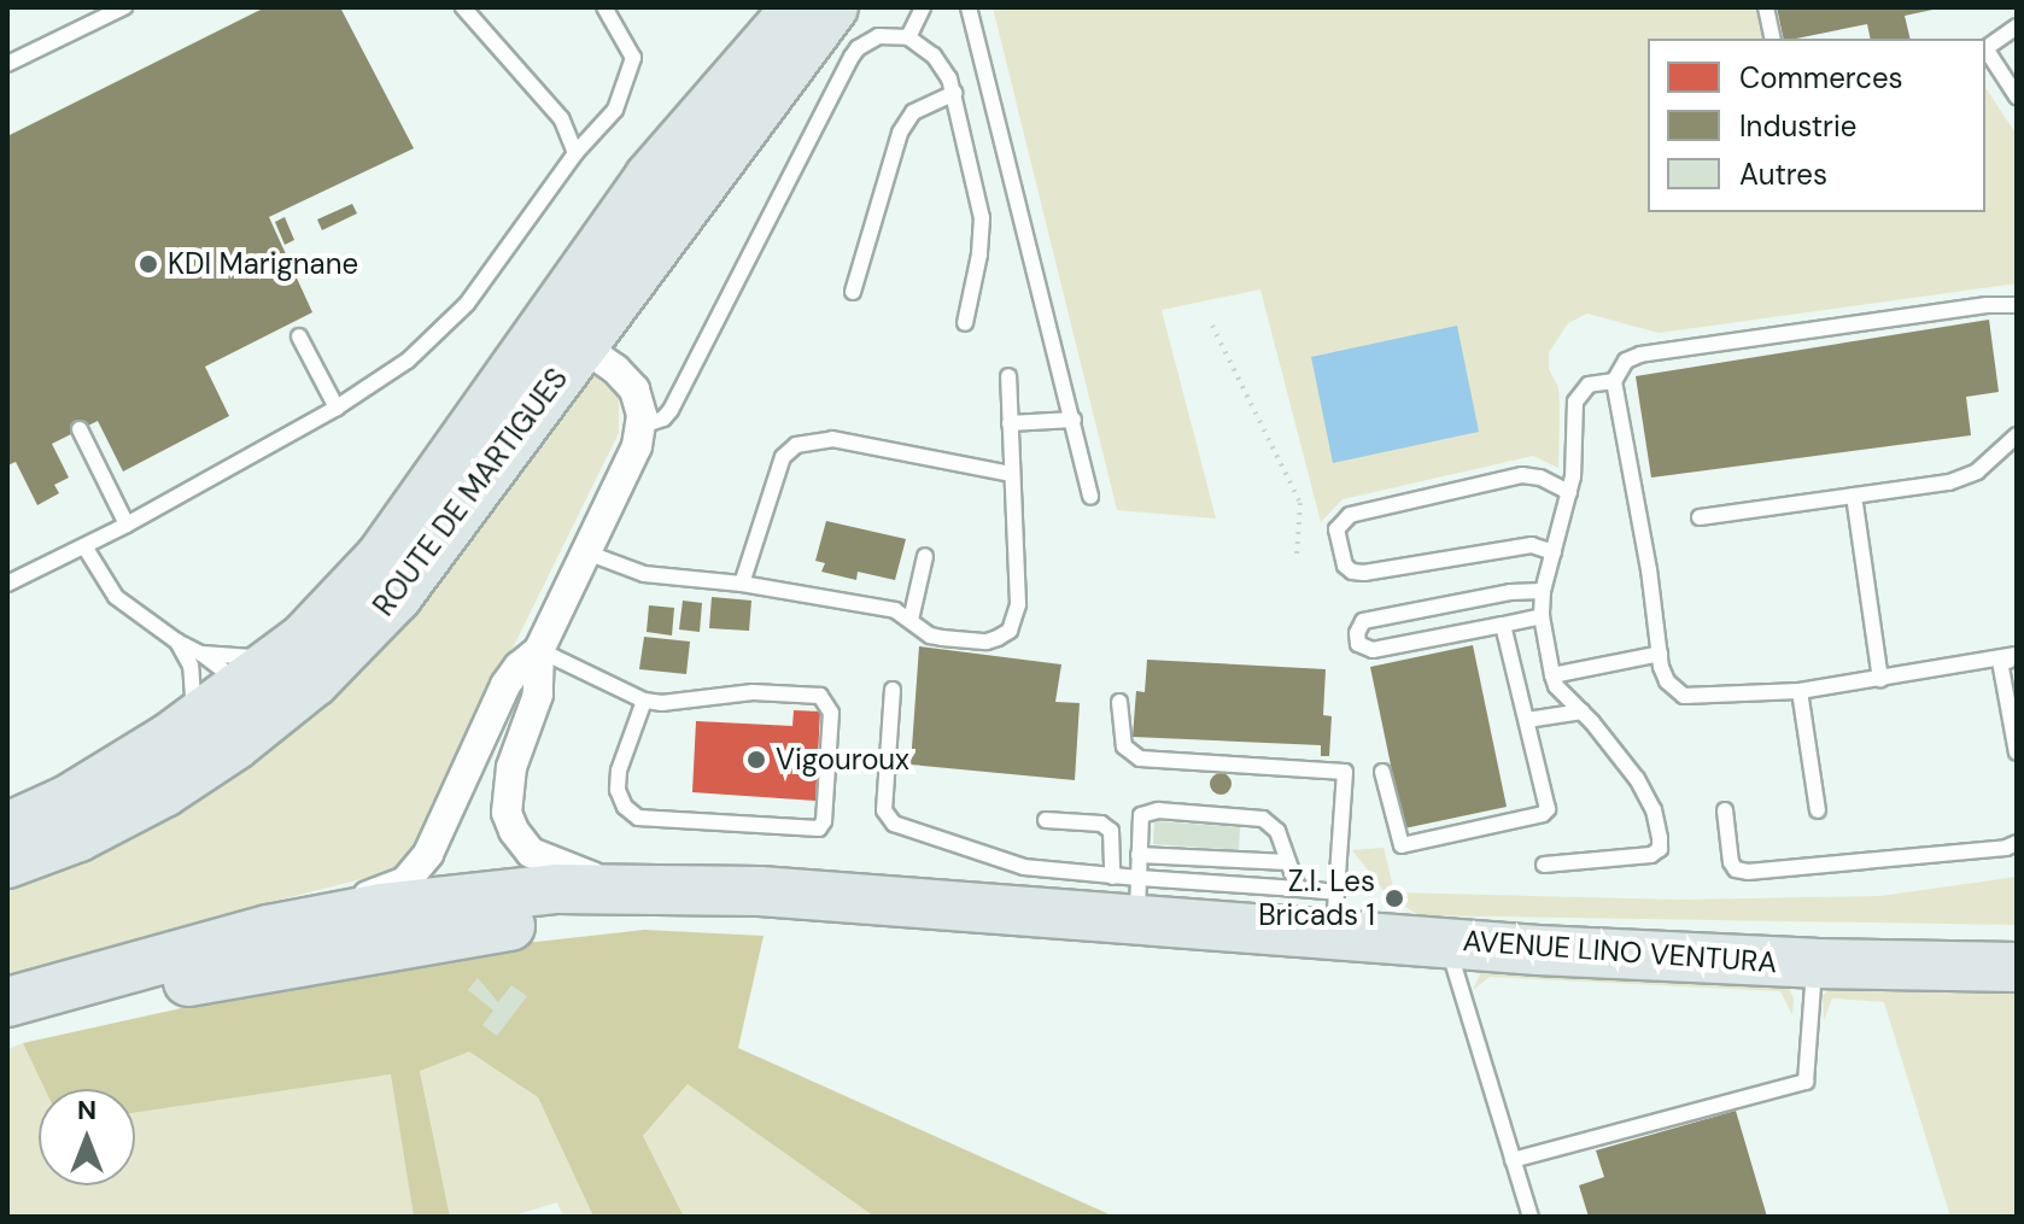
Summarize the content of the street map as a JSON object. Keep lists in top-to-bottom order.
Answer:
{
  "streets": {
    "main road": ["ROUTE DE MARTIGUES", "AVENUE LINO VENTURA"]
  },
  "places": ["KDI Marignane", "Vigouroux", "Z.I. Les Bricads 1"],
  "legend": ["Commerces", "Industrie", "Autres"],
  "north": "top"
}
